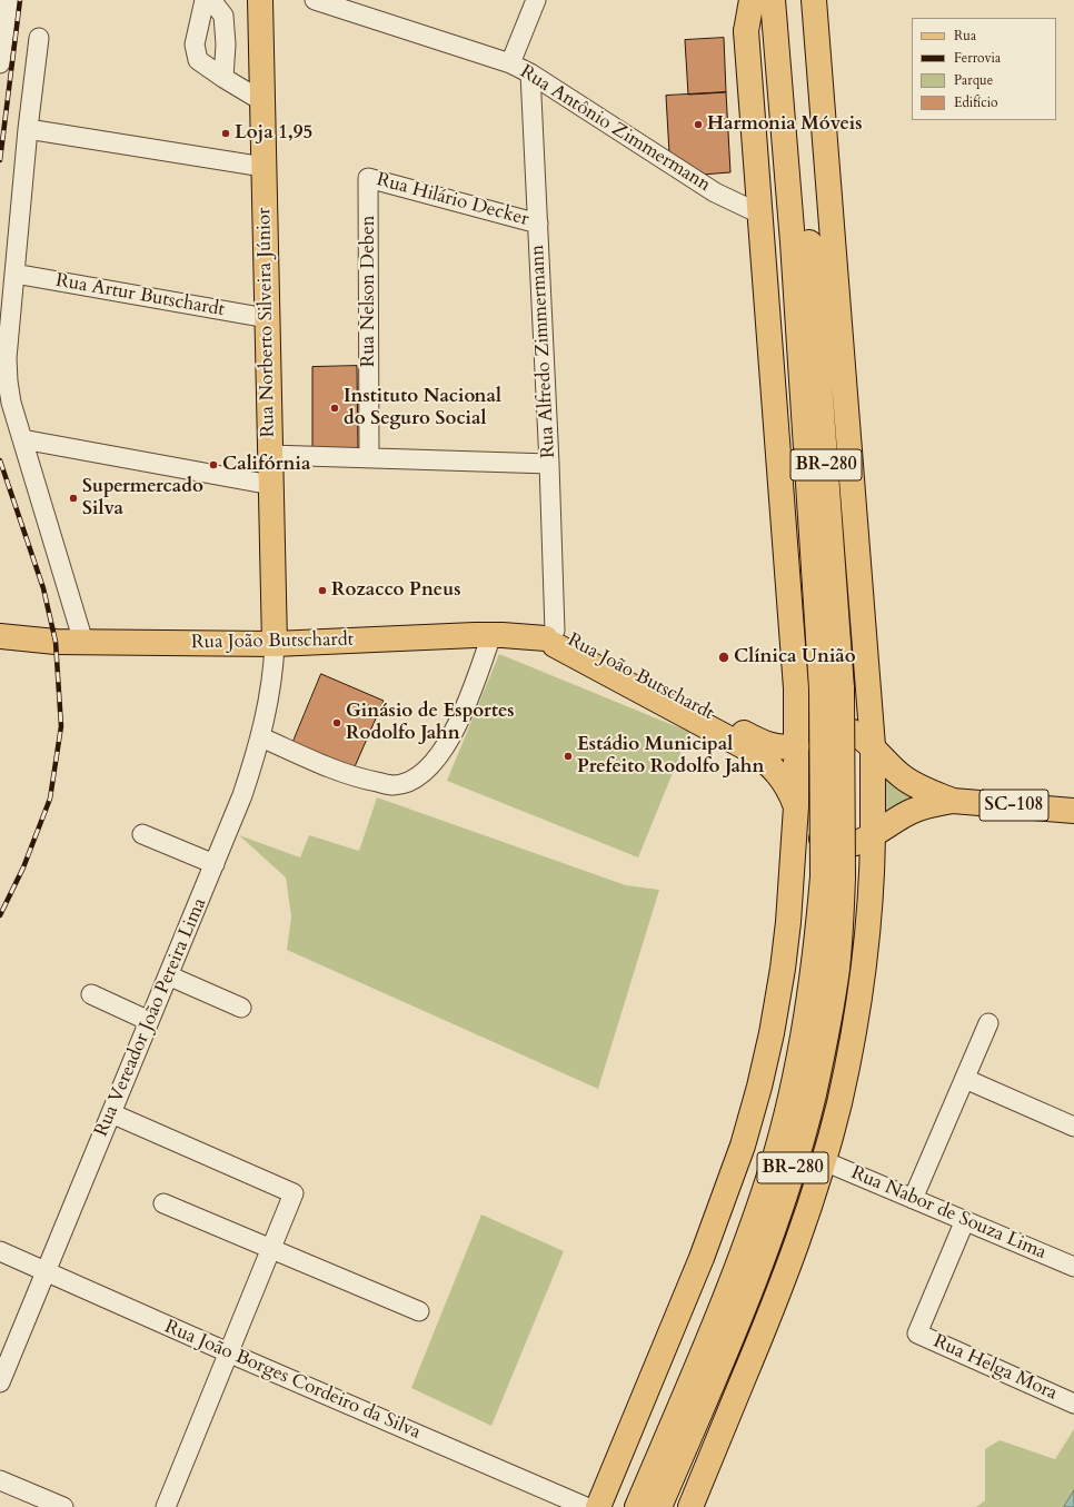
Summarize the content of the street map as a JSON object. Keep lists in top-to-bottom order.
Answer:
{
  "streets": {
    "main road": [
      "Rua Norberto Silveira Júnior",
      "BR-280",
      "Rua João Butschardt",
      "SC-108"
    ],
    "street": [
      "Rua Antônio Zimmermann",
      "Rua Hilário Decker",
      "Rua Nelson Deben",
      "Rua Artur Butschardt",
      "Rua Alfredo Zimmermann",
      "Rua Vereador João Pereira Lima",
      "Rua Nabor de Souza Lima",
      "Rua Helga Mora",
      "Rua João Borges Cordeiro da Silva"
    ]
  },
  "crossings": [
    ["Rua Antônio Zimmermann", "Rua Alfredo Zimmermann"],
    ["Rua Hilário Decker", "Rua Nelson Deben"],
    ["Rua Hilário Decker", "Rua Alfredo Zimmermann"],
    ["Rua Artur Butschardt", "Rua Norberto Silveira Júnior"],
    ["Rua Norberto Silveira Júnior", "Rua João Butschardt"],
    ["Rua Norberto Silveira Júnior", "Rua Vereador João Pereira Lima"],
    ["Rua Alfredo Zimmermann", "Rua João Butschardt"],
    ["Rua João Butschardt", "SC-108"],
    ["Rua João Butschardt", "Rua Vereador João Pereira Lima"],
    ["Rua Vereador João Pereira Lima", "Rua João Borges Cordeiro da Silva"],
    ["Rua Nabor de Souza Lima", "Rua Helga Mora"]
  ],
  "places": [
    "Harmonia Móveis",
    "Loja 1,95",
    "Instituto Nacional do Seguro Social",
    "Califórnia",
    "Supermercado Silva",
    "Rozacco Pneus",
    "Clínica União",
    "Ginásio de Esportes Rodolfo Jahn",
    "Estádio Municipal Prefeito Rodolfo Jahn"
  ],
  "legend": [
    "Rua",
    "Ferrovia",
    "Parque",
    "Edifício"
  ]
}
